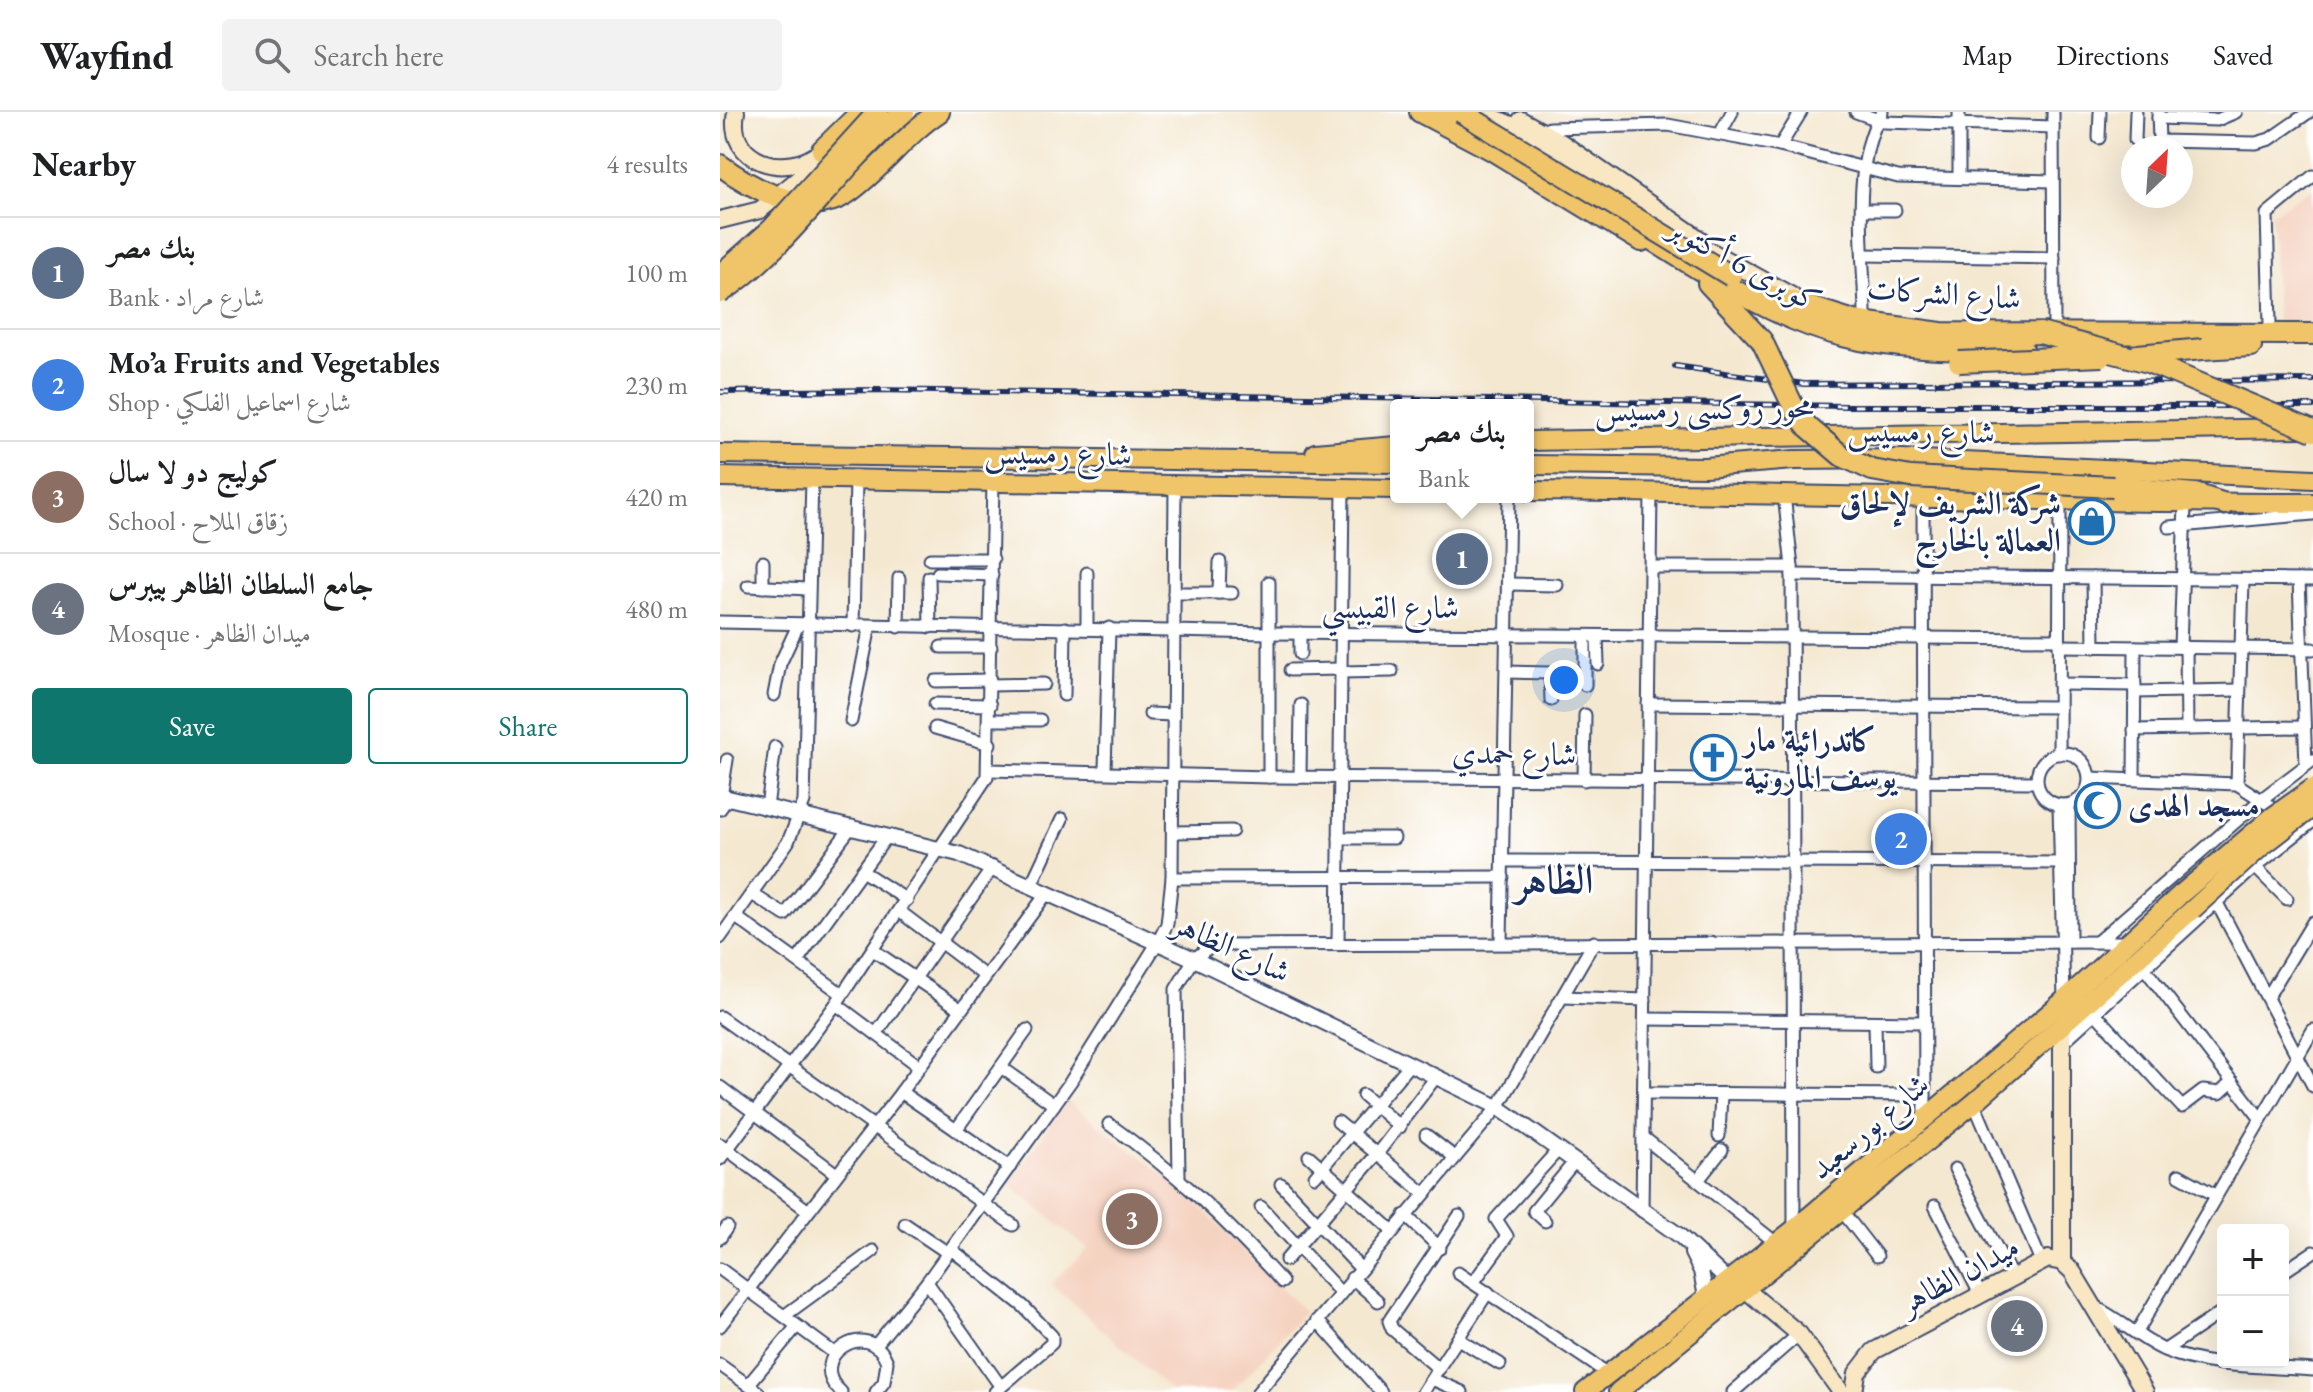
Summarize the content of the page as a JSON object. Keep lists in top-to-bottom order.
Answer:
{
  "streets": {
    "highway": ["كوبرى 6 أكتوبر"],
    "main road": [
      "شارع الشركات",
      "محور روكسى رمسيس",
      "شارع رمسيس",
      "شارع بورسعيد",
      "ميدان الظاهر"
    ],
    "street": ["شارع القبيسي", "شارع حمدي", "شارع الظاهر"]
  },
  "crossings": [
    ["كوبرى 6 أكتوبر", "شارع الشركات"],
    ["شارع الظاهر", "شارع بورسعيد"]
  ],
  "districts": ["الظاهر"],
  "places": {
    "shop": ["شركة الشريف لإلحاق العمالة بالخارج"],
    "church": ["كاتدرائية مار يوسف المارونية"],
    "mosque": ["مسجد الهدى"]
  },
  "north": "top right",
  "page": {
    "header": "Wayfind",
    "search": "Search here",
    "nav": ["Map", "Directions", "Saved"],
    "heading": ["Nearby", "4 results"],
    "list": [
      {
        "mark": "1",
        "name": "بنك مصر",
        "note": "Bank · شارع مراد",
        "value": "100 m"
      },
      {
        "mark": "2",
        "name": "Mo’a Fruits and Vegetables",
        "note": "Shop · شارع اسماعيل الفلكي",
        "value": "230 m"
      },
      {
        "mark": "3",
        "name": "كوليج دو لا سال",
        "note": "School · زقاق الملاح",
        "value": "420 m"
      },
      {
        "mark": "4",
        "name": "جامع السلطان الظاهر بيبرس",
        "note": "Mosque · ميدان الظاهر",
        "value": "480 m"
      }
    ],
    "popup": ["بنك مصر", "Bank"],
    "pins": [
      "1",
      "2",
      "3",
      "4"
    ],
    "buttons": ["Save", "Share"],
    "map_buttons": ["+", "−"]
  }
}
